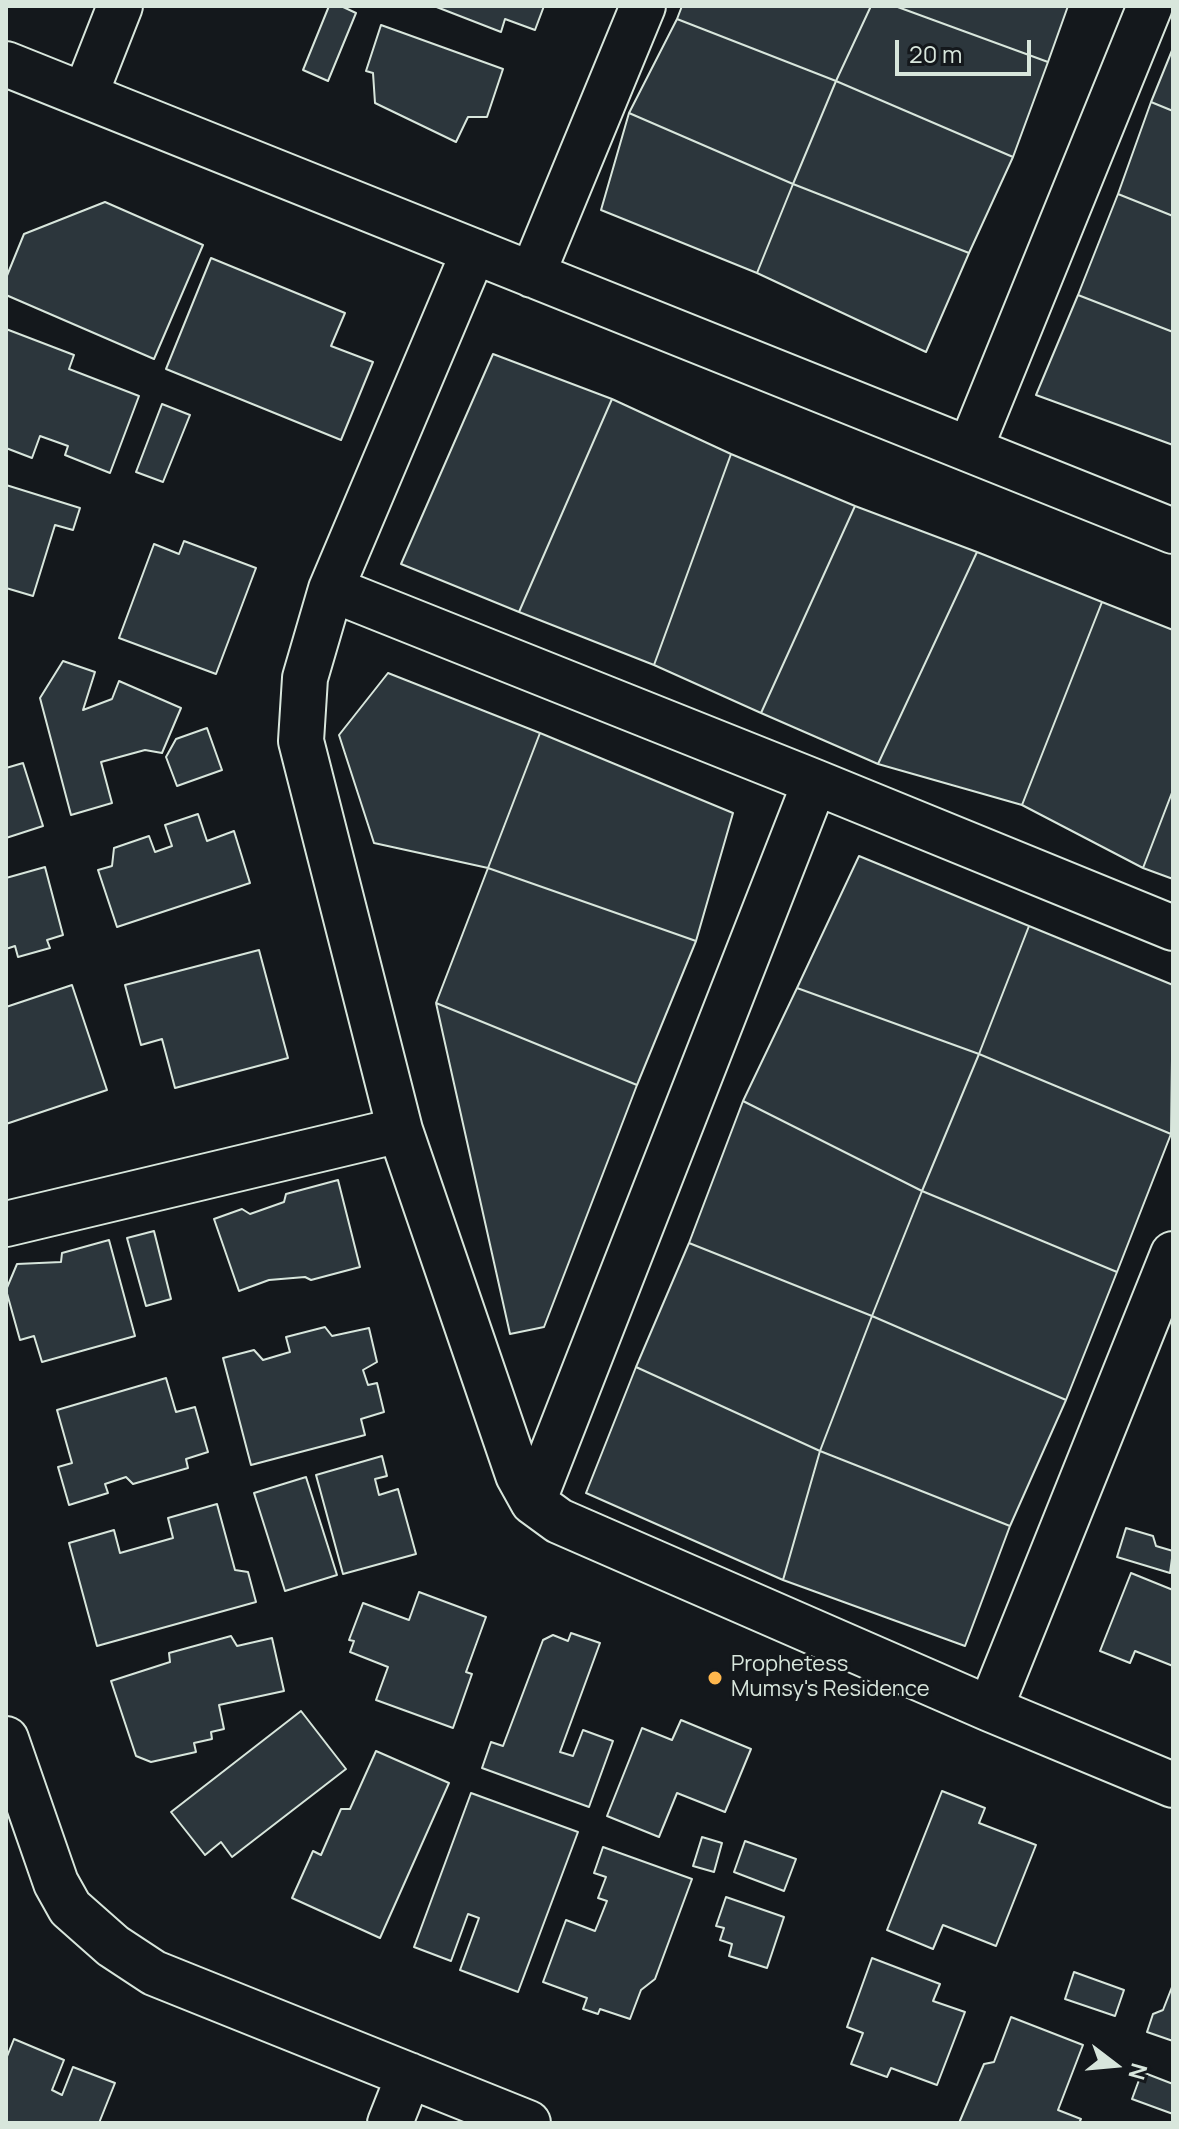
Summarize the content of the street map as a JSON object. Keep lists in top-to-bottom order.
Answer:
{
  "places": ["Prophetess Mumsy's Residence"],
  "scale_bar": "20 m",
  "north": "right"
}
